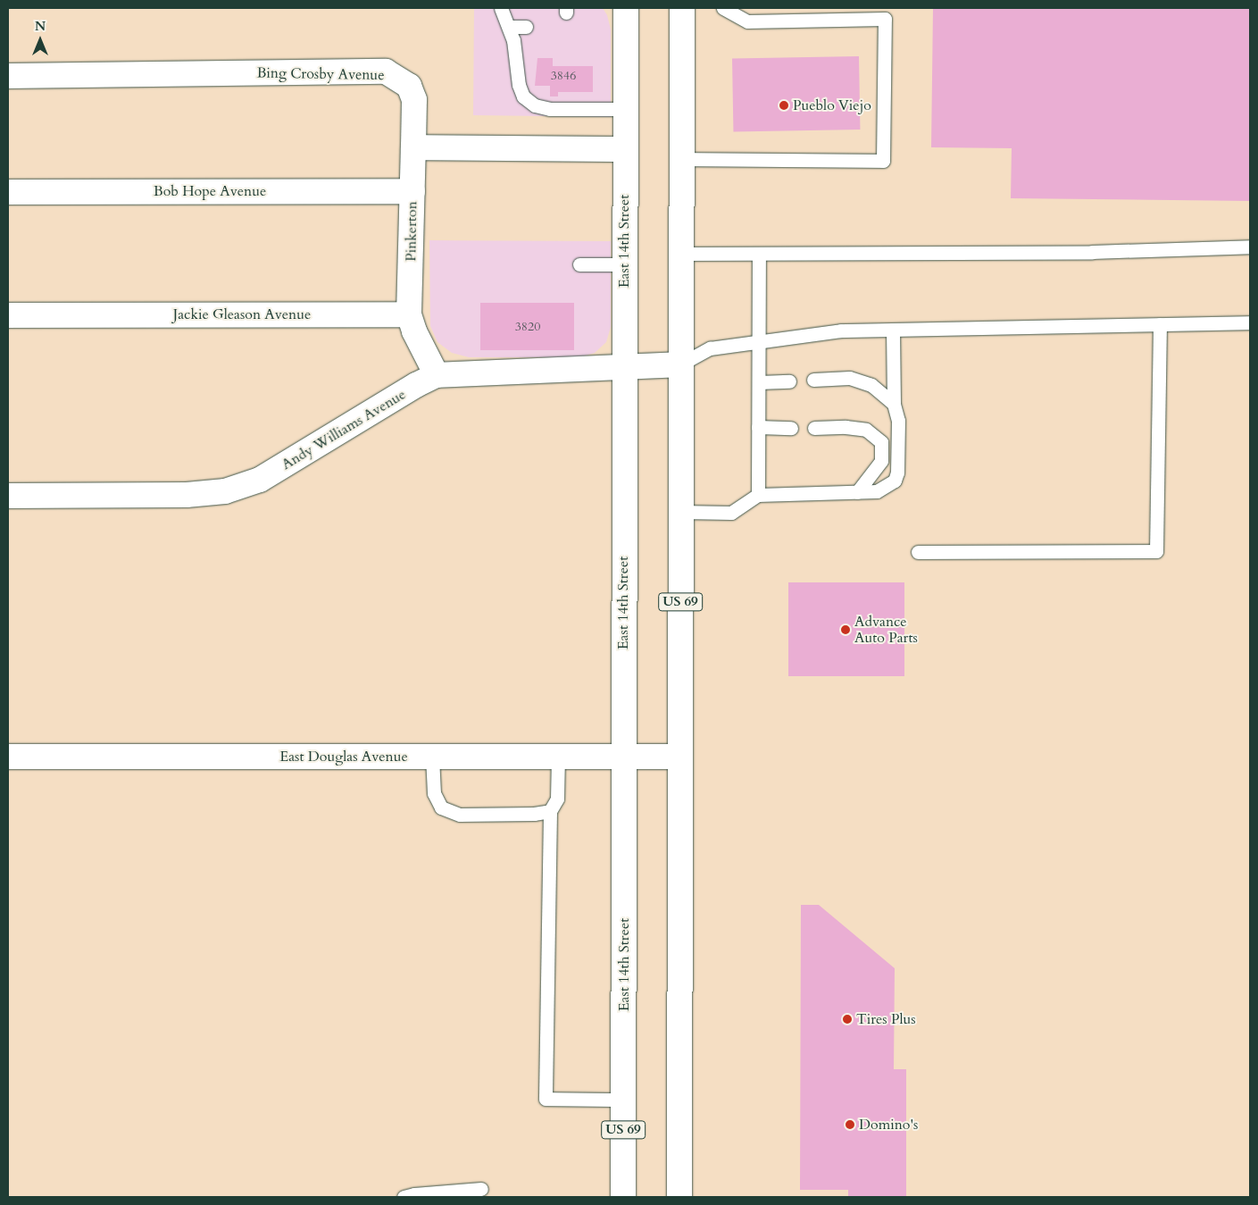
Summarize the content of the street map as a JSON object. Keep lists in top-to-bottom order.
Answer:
{
  "streets": {
    "street": [
      "Bing Crosby Avenue",
      "Bob Hope Avenue",
      "Pinkerton",
      "East 14th Street",
      "Jackie Gleason Avenue",
      "Andy Williams Avenue",
      "US 69",
      "East Douglas Avenue"
    ]
  },
  "crossings": [
    ["Bing Crosby Avenue", "Pinkerton"],
    ["Bob Hope Avenue", "Pinkerton"],
    ["Pinkerton", "Jackie Gleason Avenue"],
    ["East 14th Street", "Andy Williams Avenue"],
    ["East 14th Street", "East Douglas Avenue"],
    ["Andy Williams Avenue", "US 69"],
    ["US 69", "East Douglas Avenue"]
  ],
  "places": [
    "Pueblo Viejo",
    "Advance Auto Parts",
    "Tires Plus",
    "Domino's"
  ],
  "house_numbers": ["3846", "3820"],
  "north": "top"
}
